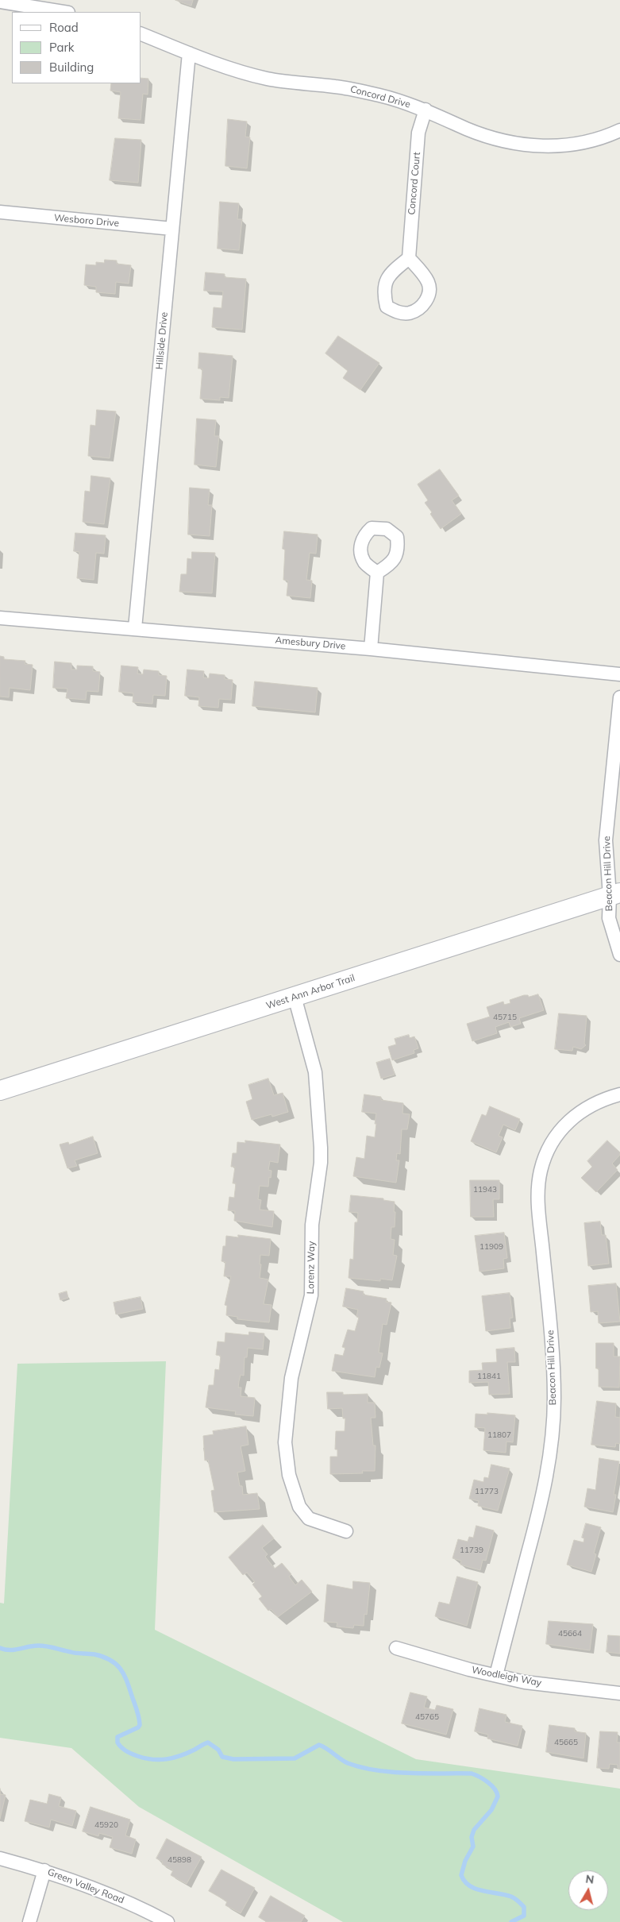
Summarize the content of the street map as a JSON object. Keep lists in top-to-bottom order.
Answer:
{
  "streets": {
    "street": [
      "Concord Drive",
      "Concord Court",
      "Wesboro Drive",
      "Hillside Drive",
      "Amesbury Drive",
      "Beacon Hill Drive",
      "West Ann Arbor Trail",
      "Lorenz Way",
      "Woodleigh Way",
      "Green Valley Road"
    ]
  },
  "crossings": [
    ["Concord Drive", "Concord Court"],
    ["Concord Drive", "Hillside Drive"],
    ["Wesboro Drive", "Hillside Drive"],
    ["Hillside Drive", "Amesbury Drive"],
    ["Beacon Hill Drive", "West Ann Arbor Trail"],
    ["Beacon Hill Drive", "Woodleigh Way"],
    ["West Ann Arbor Trail", "Lorenz Way"]
  ],
  "house_numbers": [
    "45715",
    "11943",
    "11909",
    "11841",
    "11807",
    "11773",
    "11739",
    "45664",
    "45765",
    "45665",
    "45920",
    "45898"
  ],
  "legend": ["Road", "Park", "Building"],
  "north": "top"
}
